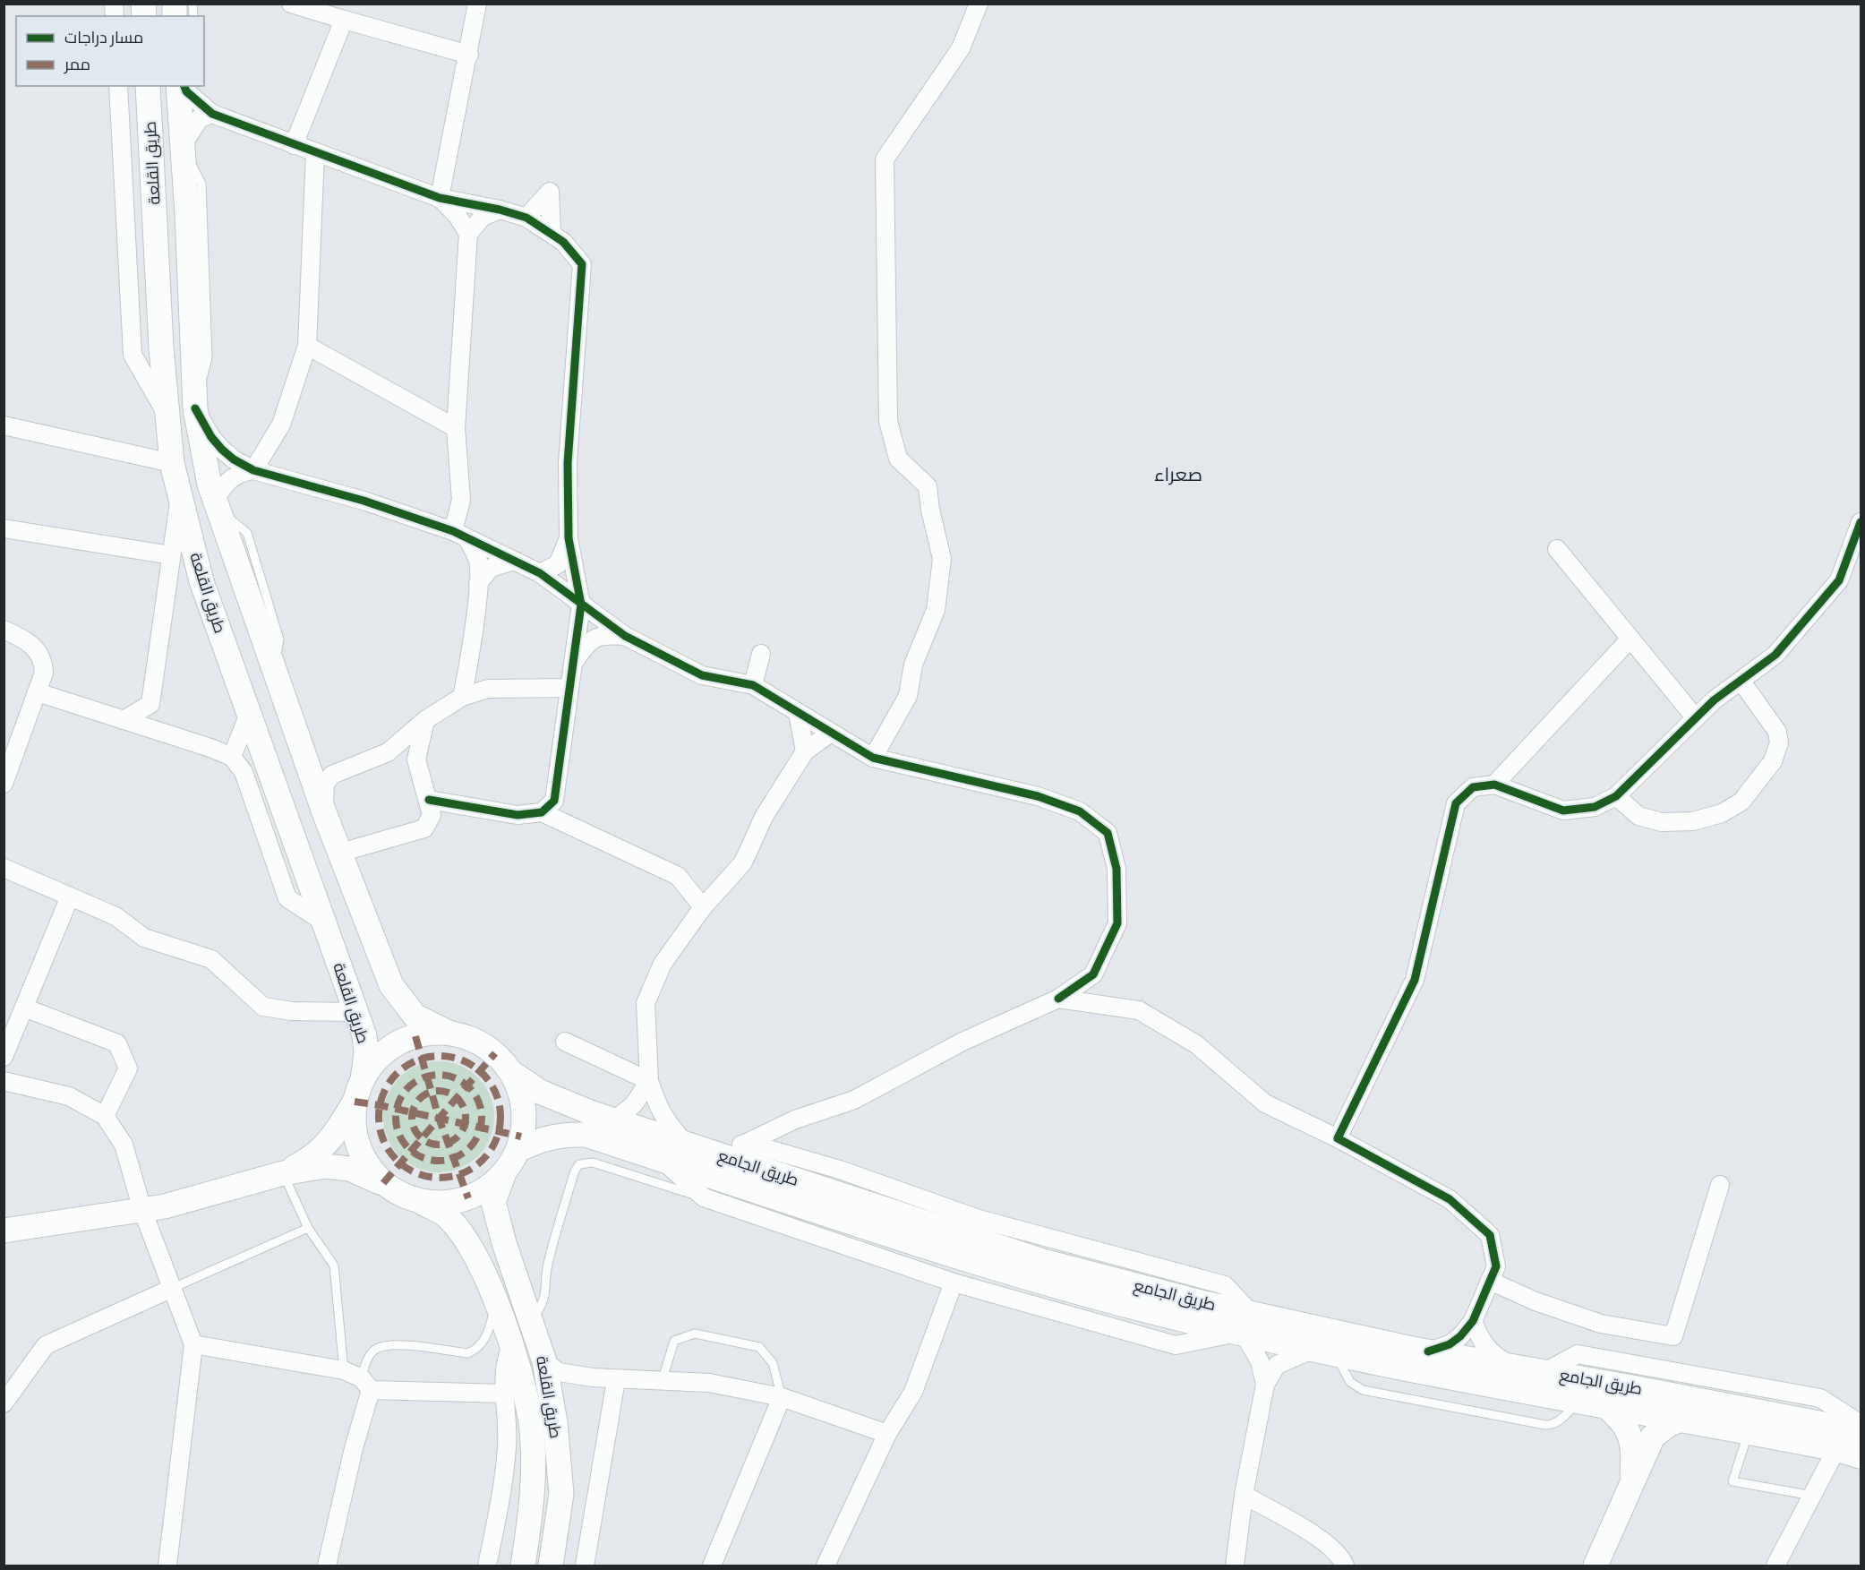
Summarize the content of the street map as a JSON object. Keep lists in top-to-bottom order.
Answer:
{
  "streets": {
    "main road": ["طريق القلعة", "طريق الجامع"]
  },
  "crossings": [
    ["طريق القلعة", "طريق الجامع"]
  ],
  "districts": ["صعراء"],
  "legend": ["مسار دراجات", "ممر"]
}
